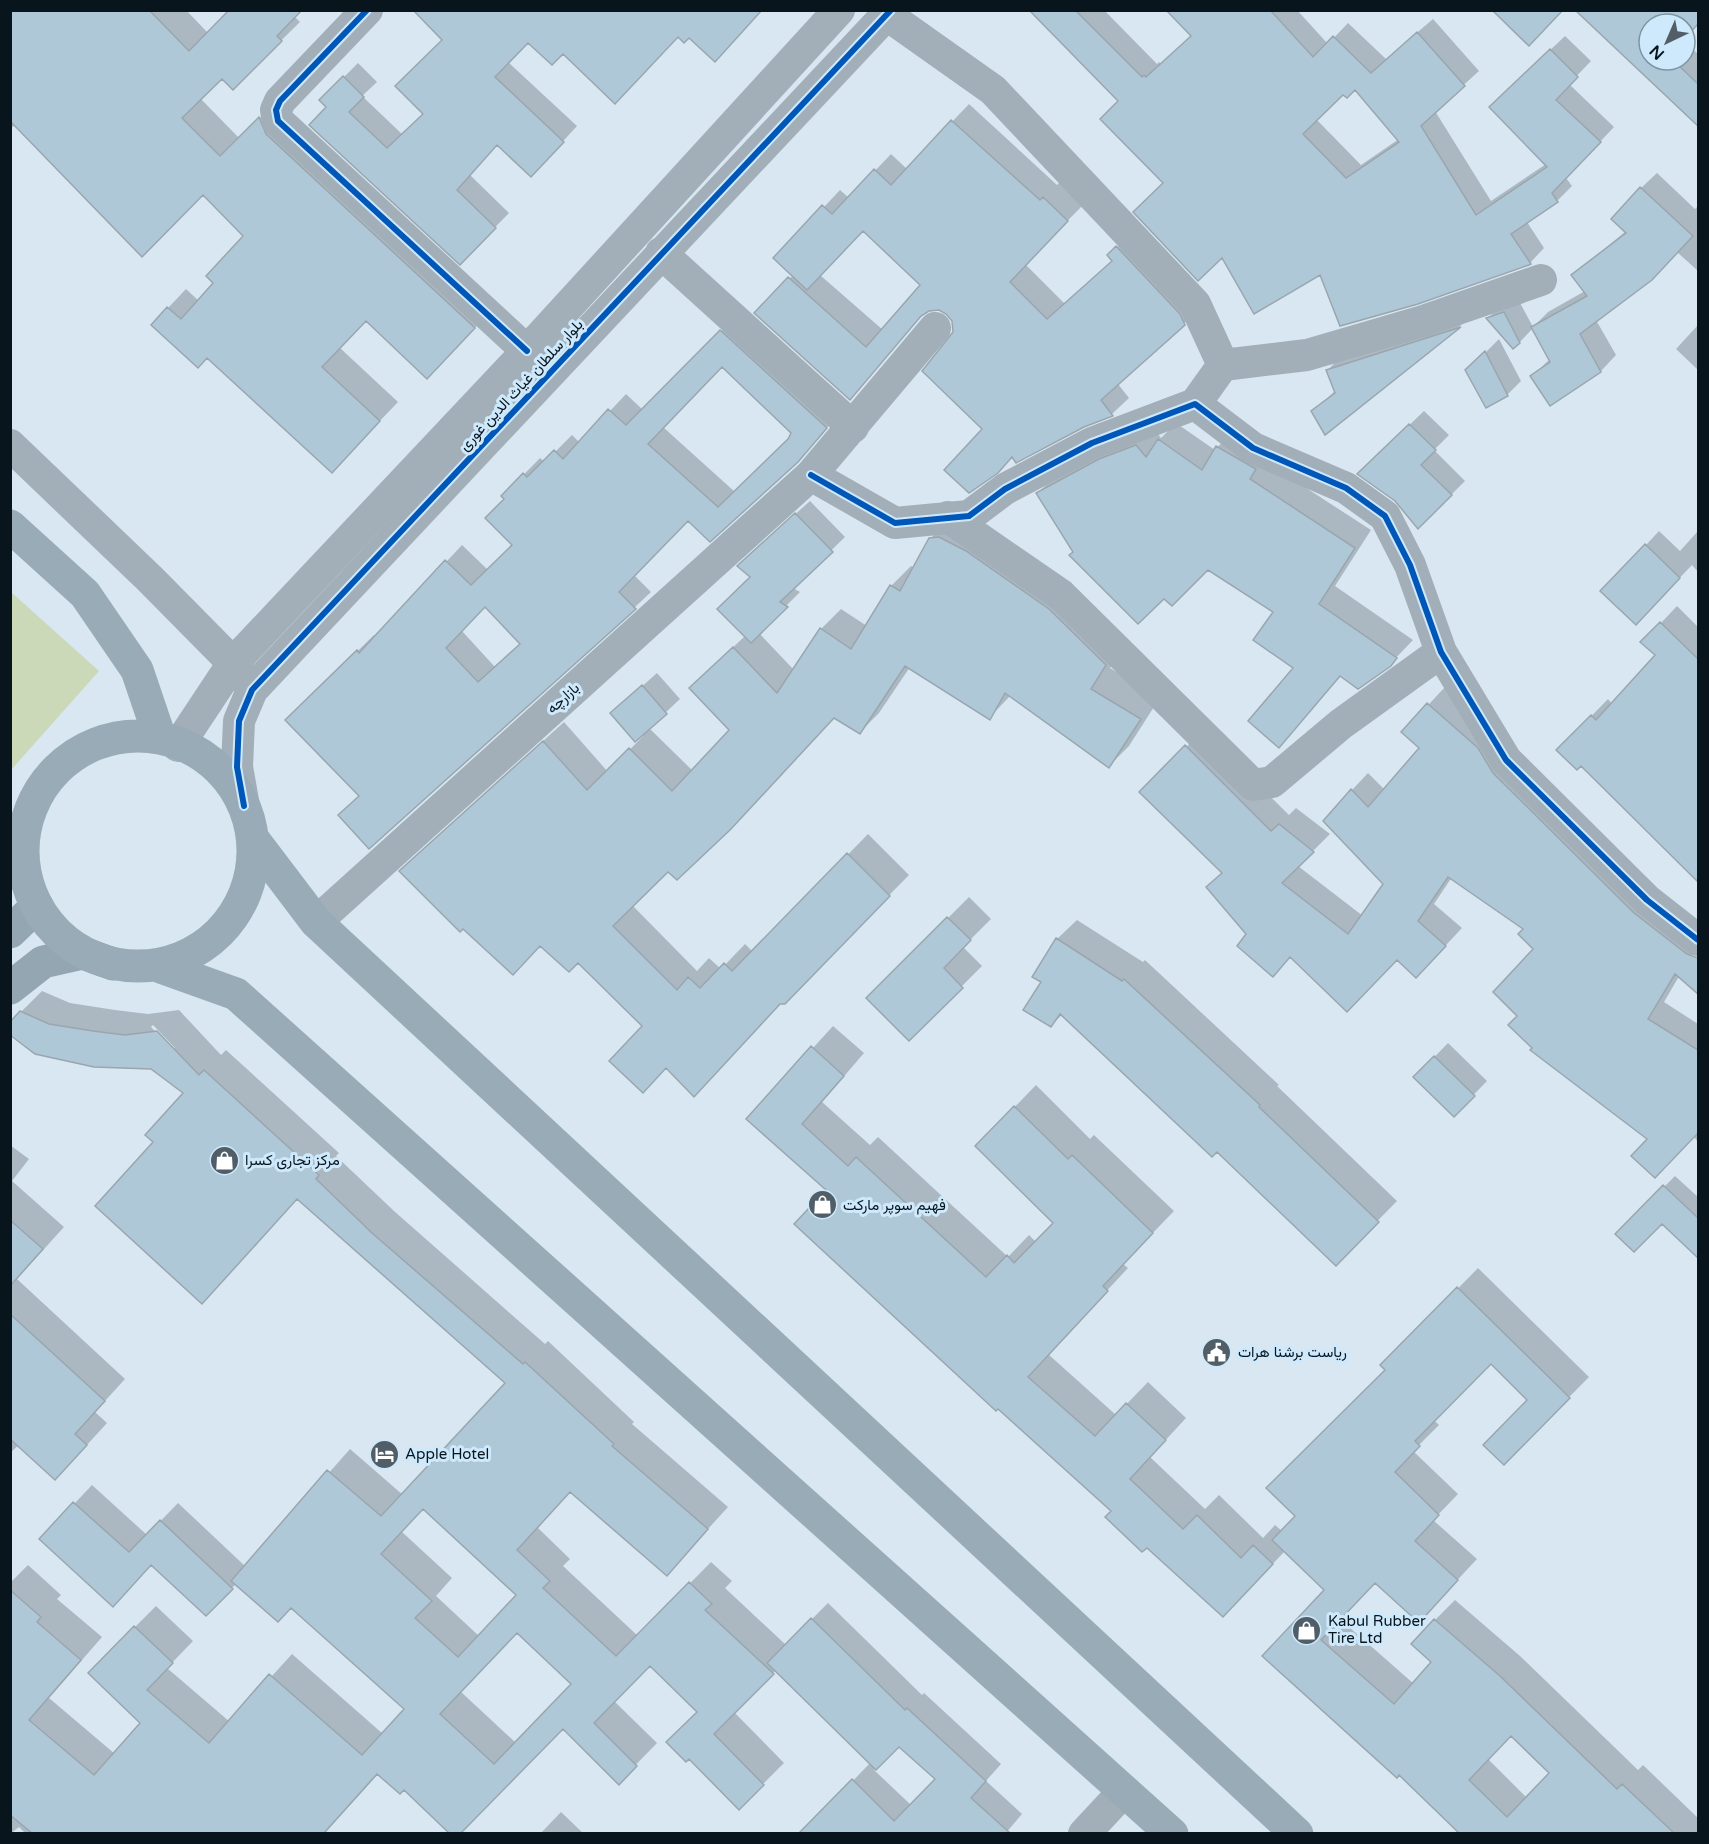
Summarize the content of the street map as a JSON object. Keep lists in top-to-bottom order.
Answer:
{
  "streets": {
    "street": ["بلوار سلطان غیاث الدین غوری", "بازارچه"]
  },
  "places": {
    "shop": ["مرکز تجاری کسرا", "فهیم سوپر مارکت", "Kabul Rubber Tire Ltd"],
    "public building": ["ریاست برشنا هرات"],
    "hotel": ["Apple Hotel"]
  },
  "north": "bottom left"
}
